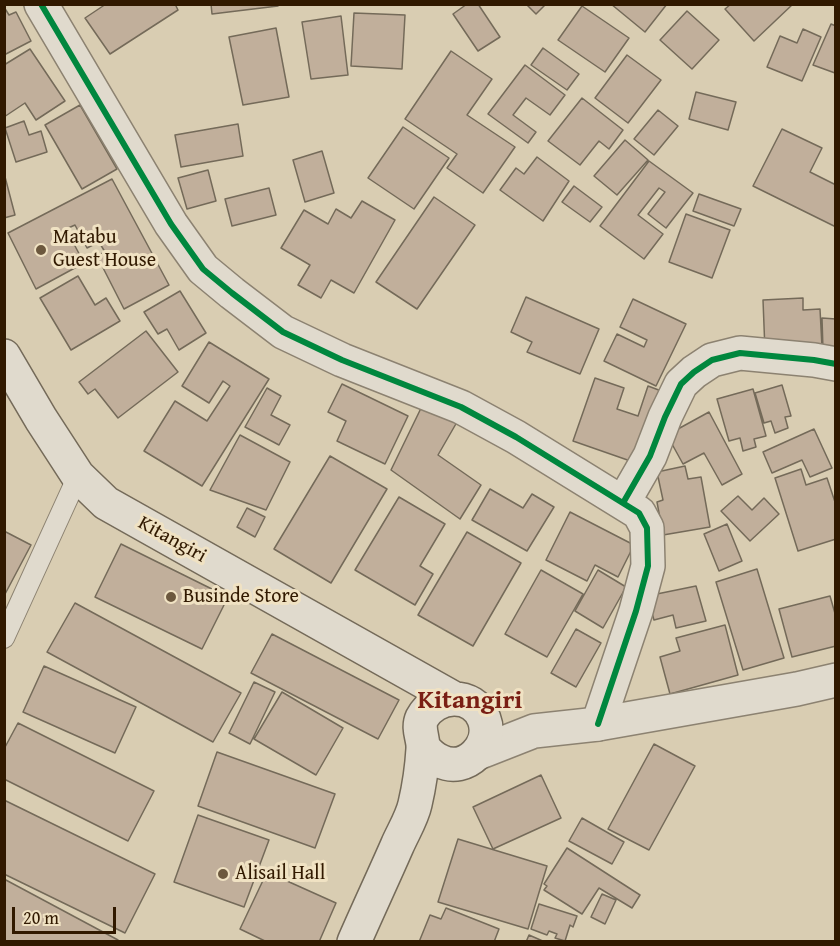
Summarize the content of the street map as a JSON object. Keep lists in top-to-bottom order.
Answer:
{
  "streets": {
    "street": ["Kitangiri"]
  },
  "districts": ["Kitangiri"],
  "places": ["Matabu Guest House", "Businde Store", "Alisail Hall"],
  "scale_bar": "20 m"
}
